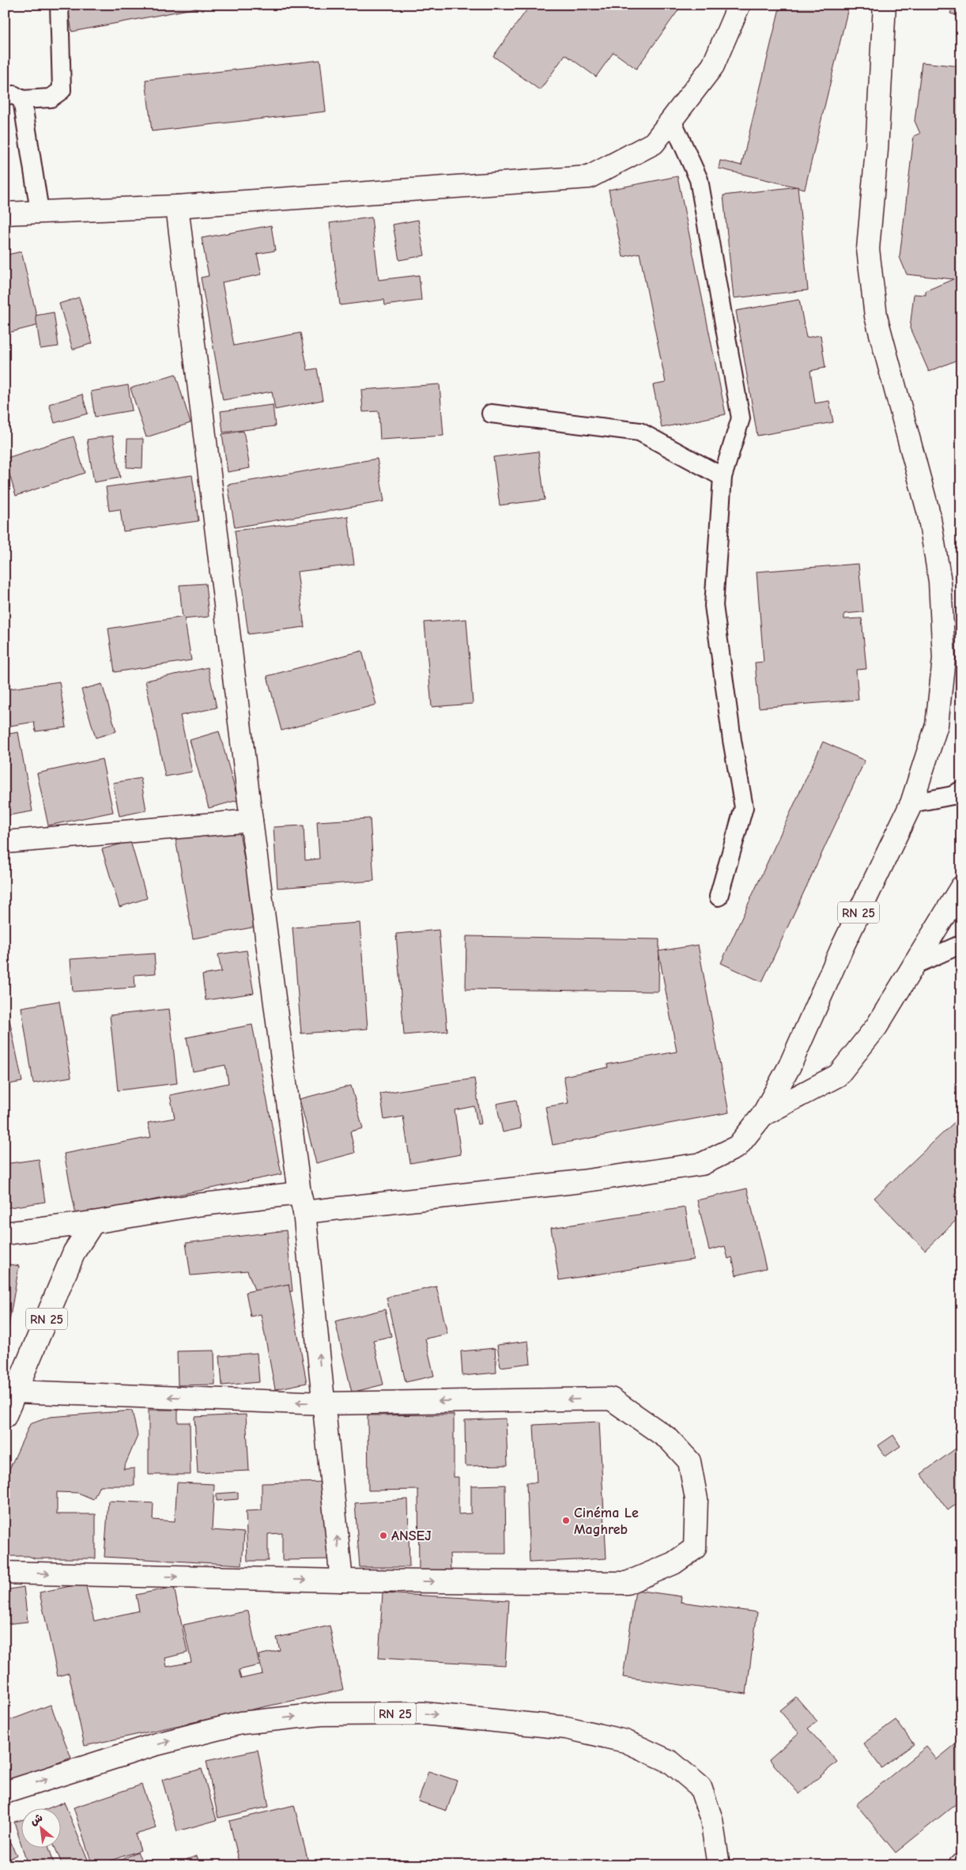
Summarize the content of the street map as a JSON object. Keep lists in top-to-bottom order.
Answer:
{
  "streets": {
    "street": ["RN 25"]
  },
  "places": ["Cinéma Le Maghreb", "ANSEJ"],
  "north": "top left"
}
